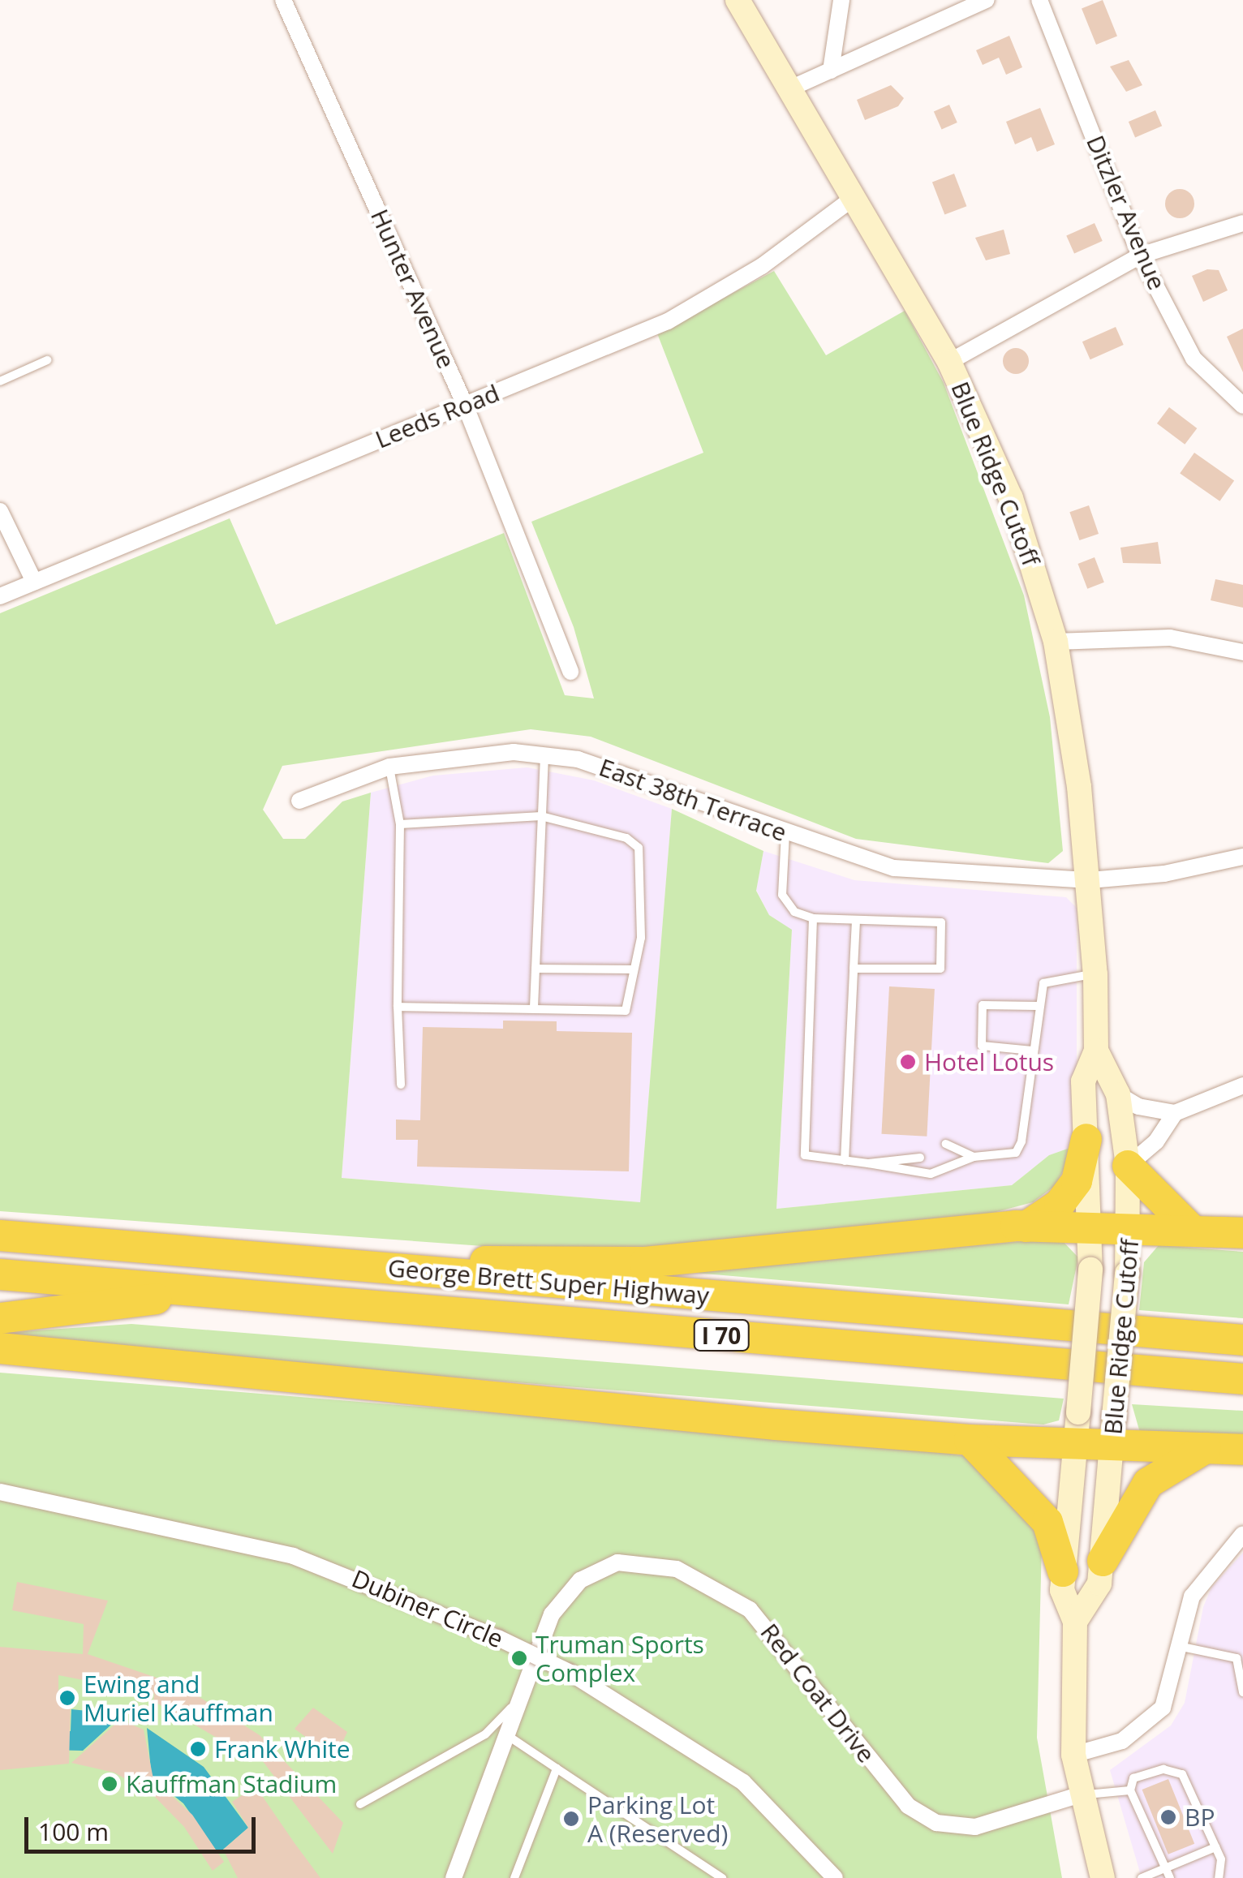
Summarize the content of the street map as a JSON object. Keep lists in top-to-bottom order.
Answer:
{
  "streets": {
    "highway": ["George Brett Super Highway", "I 70"],
    "main road": ["Blue Ridge Cutoff"],
    "street": [
      "Ditzler Avenue",
      "Hunter Avenue",
      "Leeds Road",
      "East 38th Terrace",
      "Dubiner Circle",
      "Red Coat Drive"
    ]
  },
  "crossings": [
    ["Hunter Avenue", "Leeds Road"],
    ["Leeds Road", "Blue Ridge Cutoff"],
    ["Blue Ridge Cutoff", "East 38th Terrace"],
    ["Blue Ridge Cutoff", "Red Coat Drive"]
  ],
  "places": [
    "Hotel Lotus",
    "Truman Sports Complex",
    "Ewing and Muriel Kauffman",
    "Frank White",
    "Kauffman Stadium",
    "BP",
    "Parking Lot A (Reserved)"
  ],
  "scale_bar": "100 m"
}
